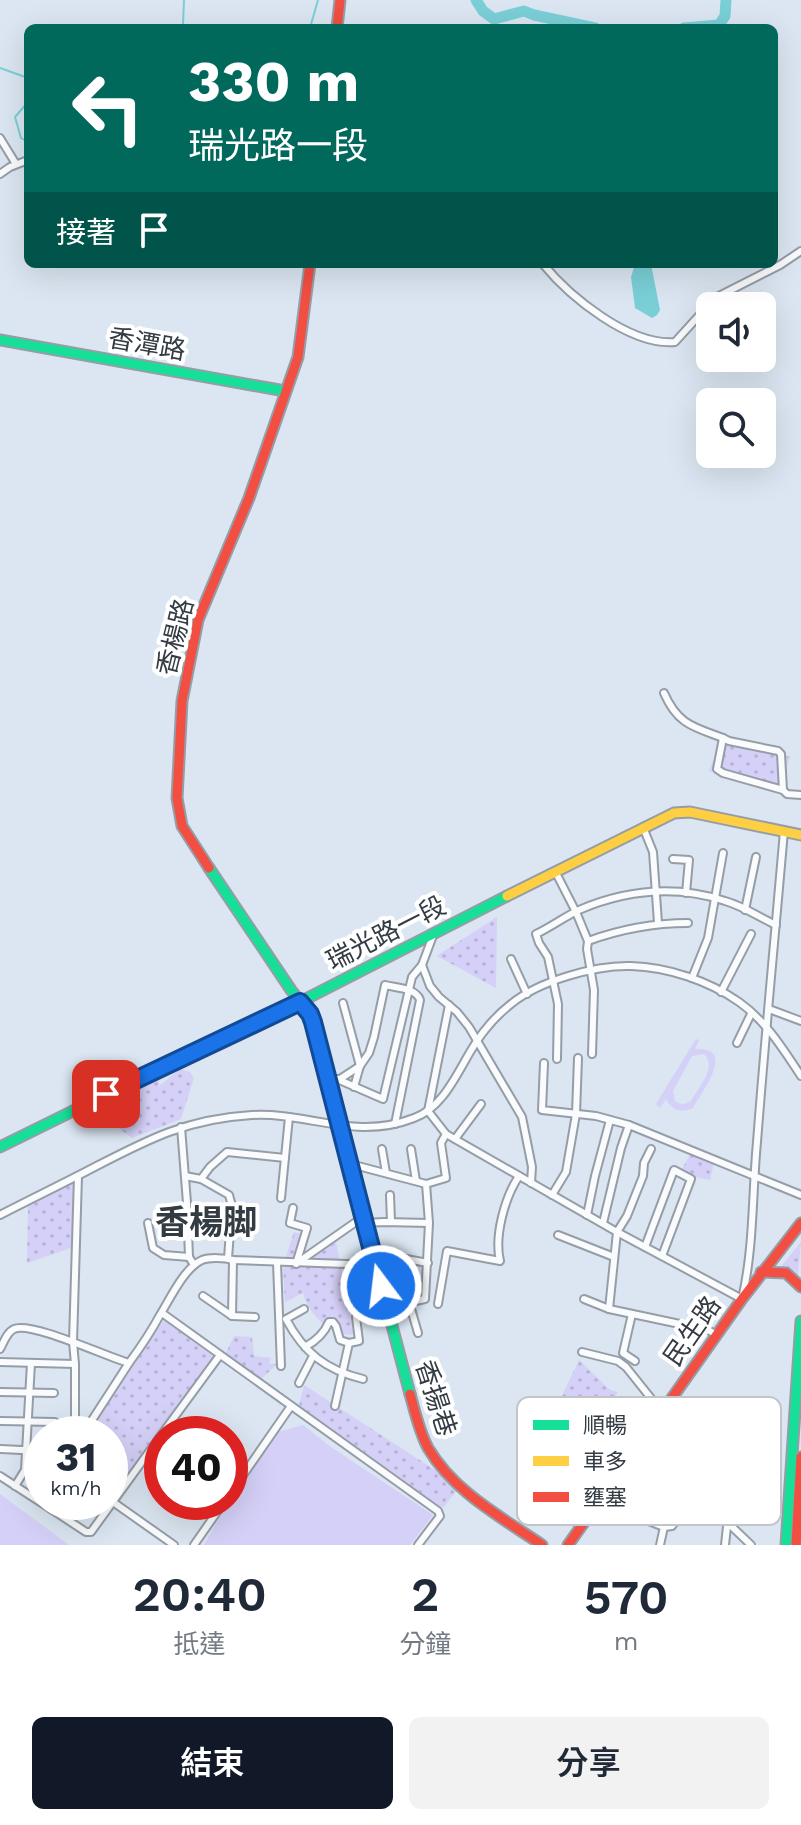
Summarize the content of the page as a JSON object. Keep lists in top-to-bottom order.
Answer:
{
  "streets": {
    "street": [
      "香潭路",
      "香楊路",
      "瑞光路一段",
      "民生路",
      "香揚巷"
    ]
  },
  "crossings": [
    ["香潭路", "香楊路"],
    ["香楊路", "瑞光路一段"],
    ["香楊路", "香揚巷"],
    ["瑞光路一段", "香揚巷"]
  ],
  "districts": ["香楊脚"],
  "legend": ["順暢", "車多", "壅塞"],
  "page": {
    "turn": ["330 m", "瑞光路一段"],
    "then": "接著",
    "speed": "31 km/h",
    "limit": "40",
    "eta": [
      "20:40",
      "抵達",
      "2",
      "分鐘",
      "570",
      "m"
    ],
    "buttons": ["結束", "分享"]
  }
}
